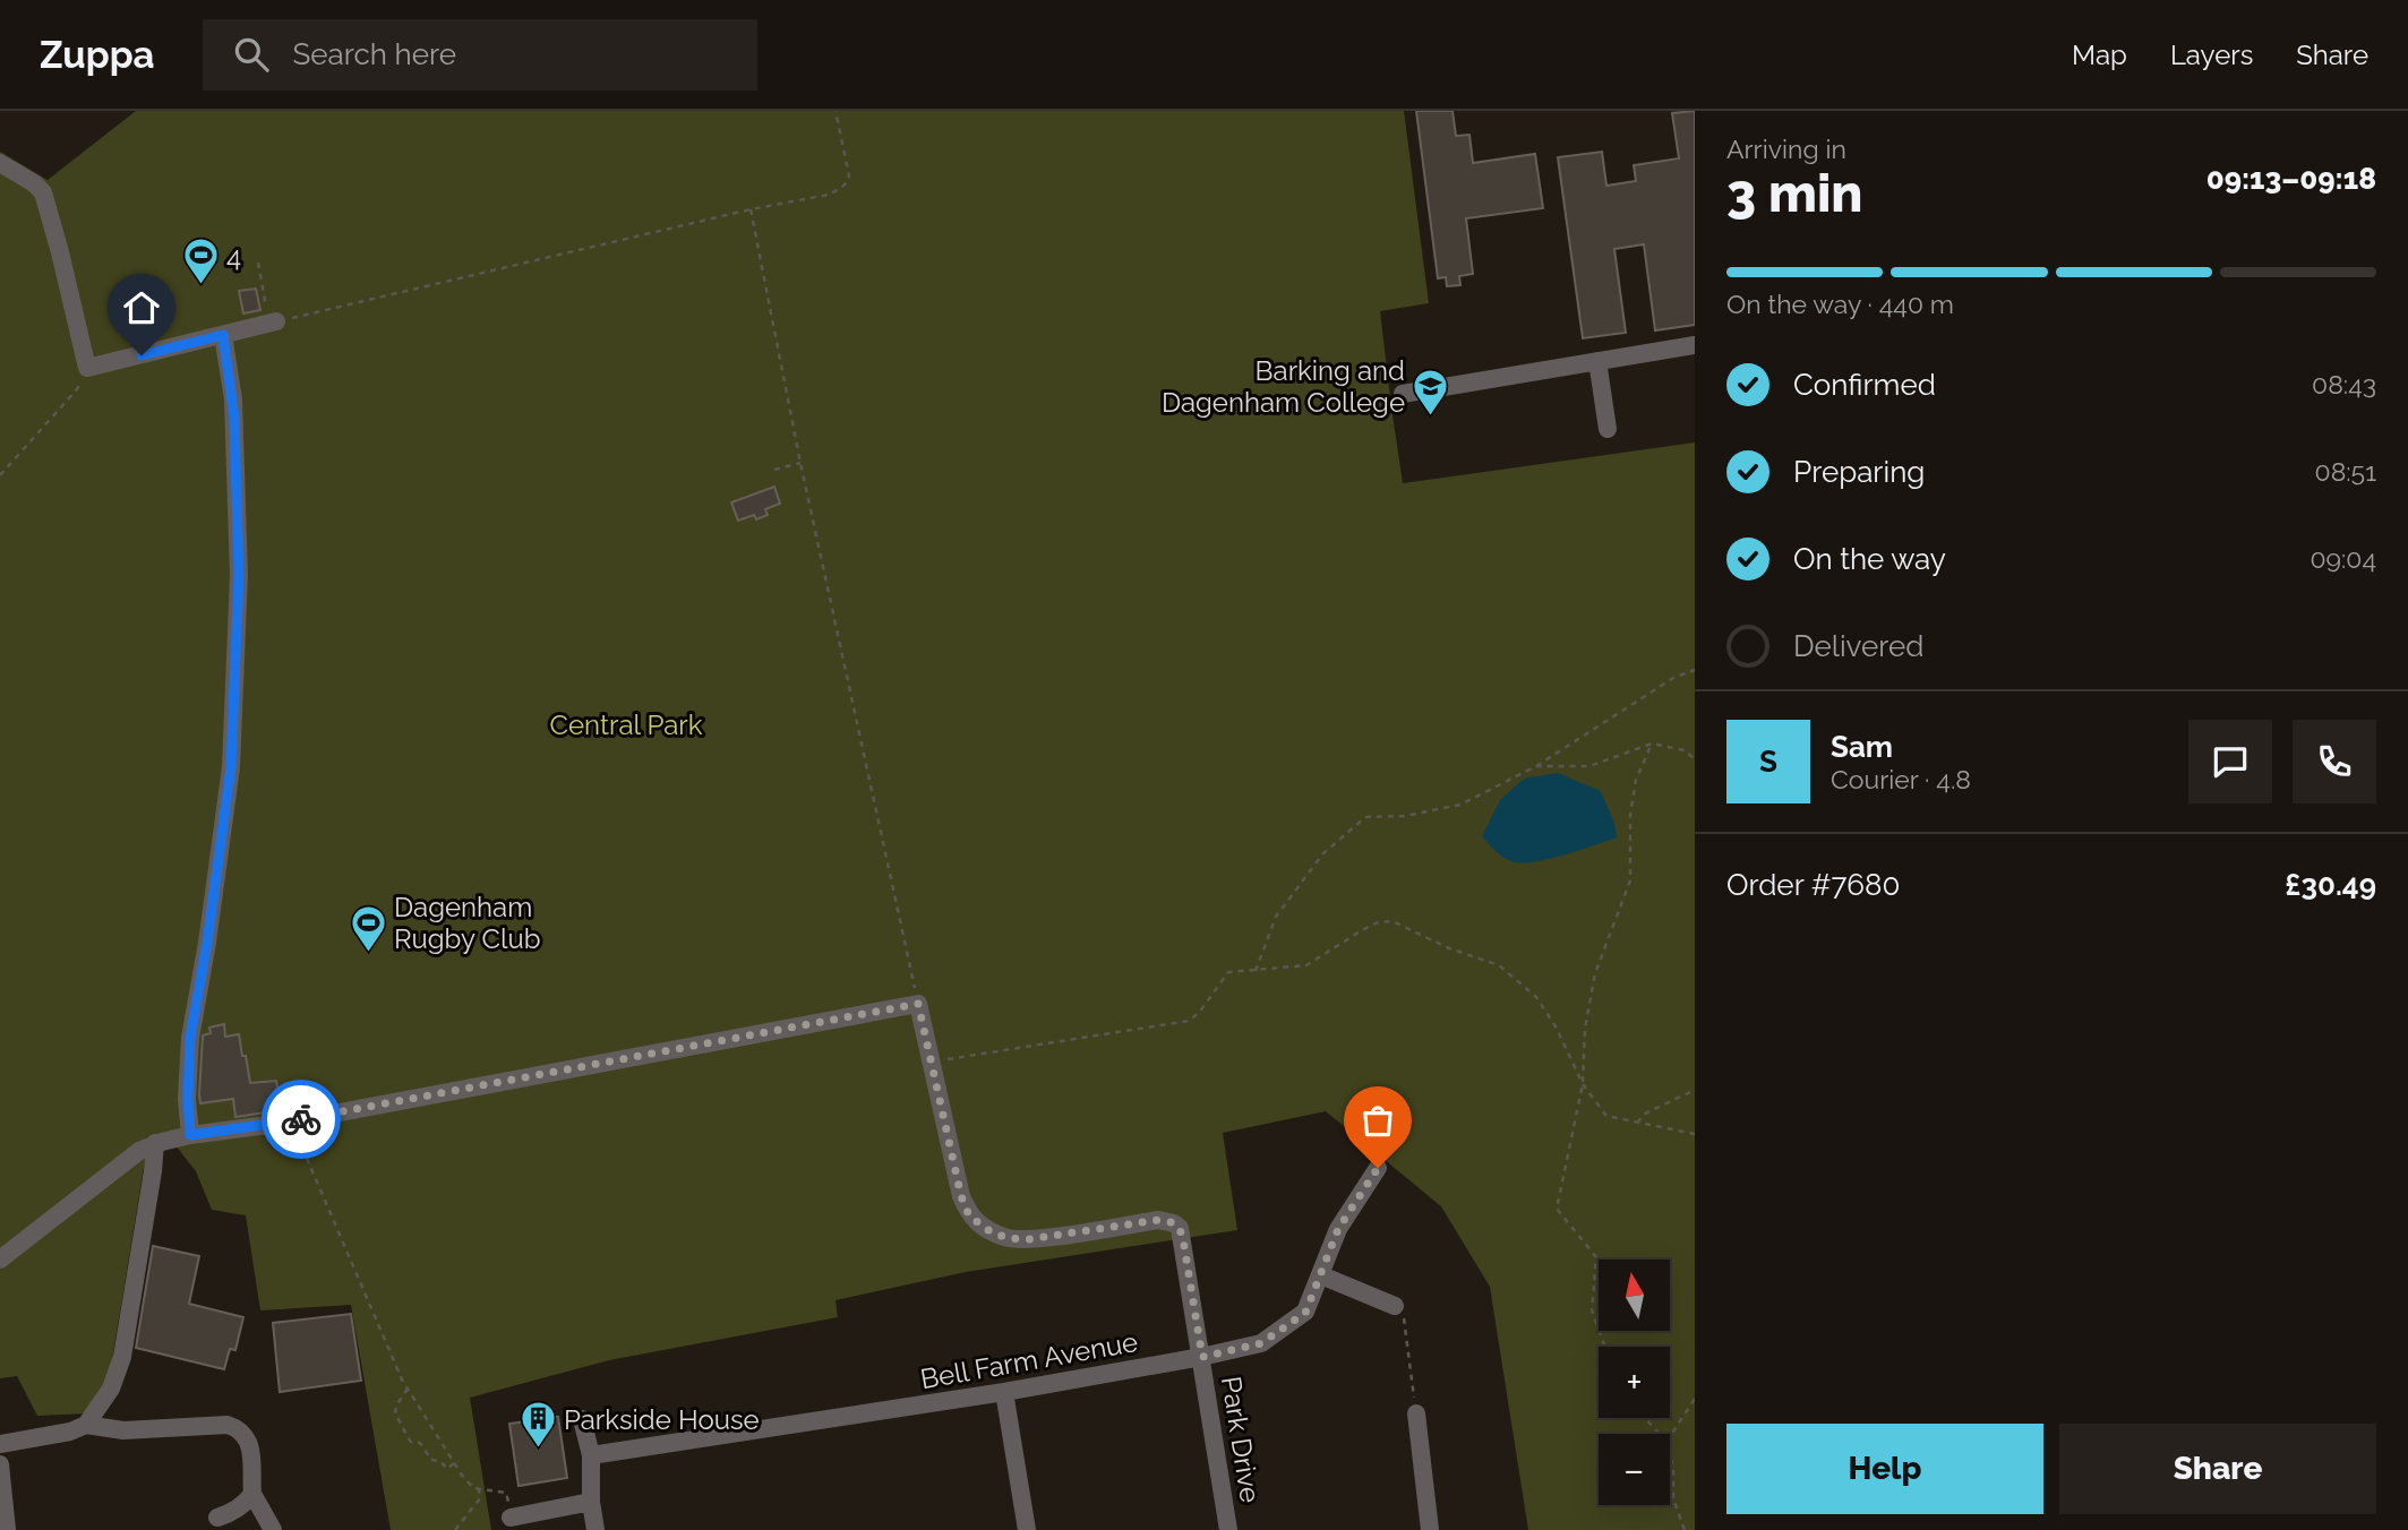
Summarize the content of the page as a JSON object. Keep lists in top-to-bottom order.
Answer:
{
  "streets": {
    "street": ["Bell Farm Avenue", "Park Drive"]
  },
  "crossings": [
    ["Bell Farm Avenue", "Park Drive"]
  ],
  "parks": ["Central Park"],
  "places": {
    "sports": ["4", "Dagenham Rugby Club"],
    "school or university": ["Barking and Dagenham College"],
    "building": ["Parkside House"]
  },
  "north": "top",
  "page": {
    "header": "Zuppa",
    "search": "Search here",
    "nav": ["Map", "Layers", "Share"],
    "heading": ["3 min", "Arriving in", "09:13–09:18"],
    "panel": [
      "Sam",
      "Courier · 4.8",
      "Order #7680",
      "£30.49"
    ],
    "bar": "On the way · 440 m",
    "list": [
      ["Confirmed", "08:43"],
      ["Preparing", "08:51"],
      ["On the way", "09:04"],
      "Delivered"
    ],
    "round": "S",
    "map_buttons": ["+", "−"],
    "buttons": ["Help", "Share"]
  }
}
